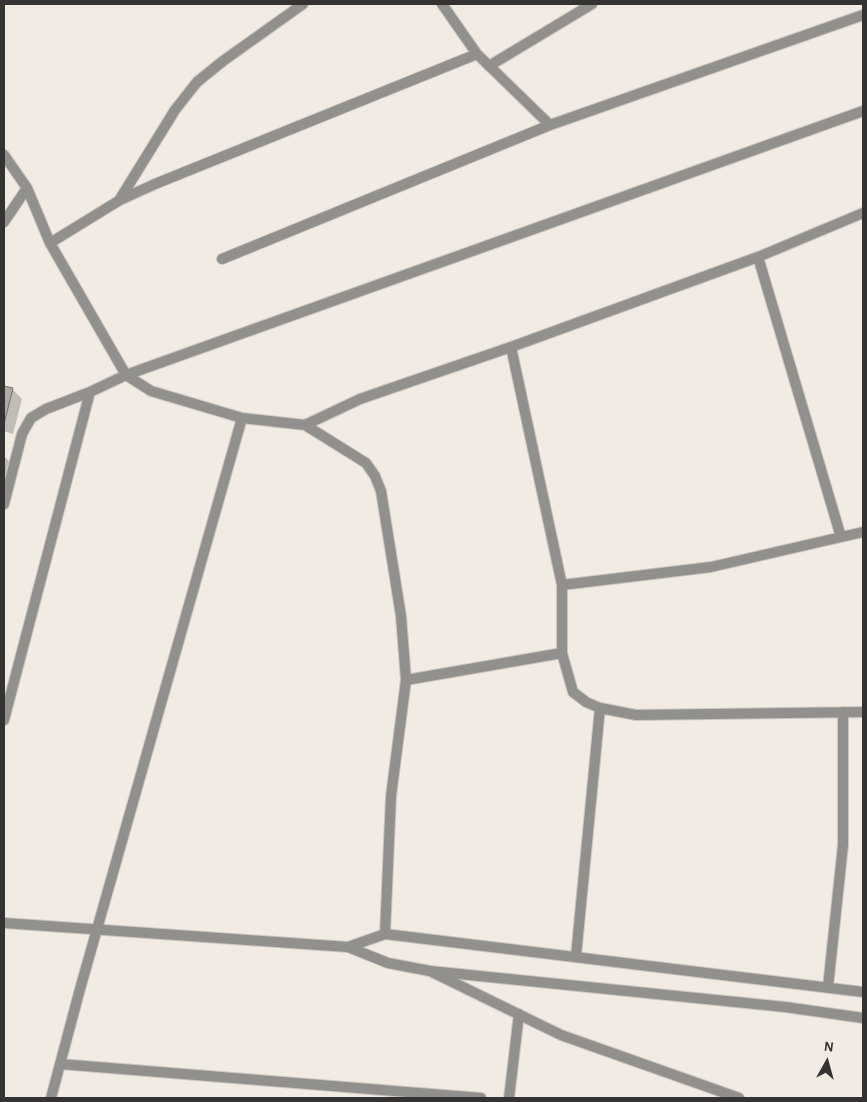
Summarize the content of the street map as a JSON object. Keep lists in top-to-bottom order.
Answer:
{
  "north": "top"
}
